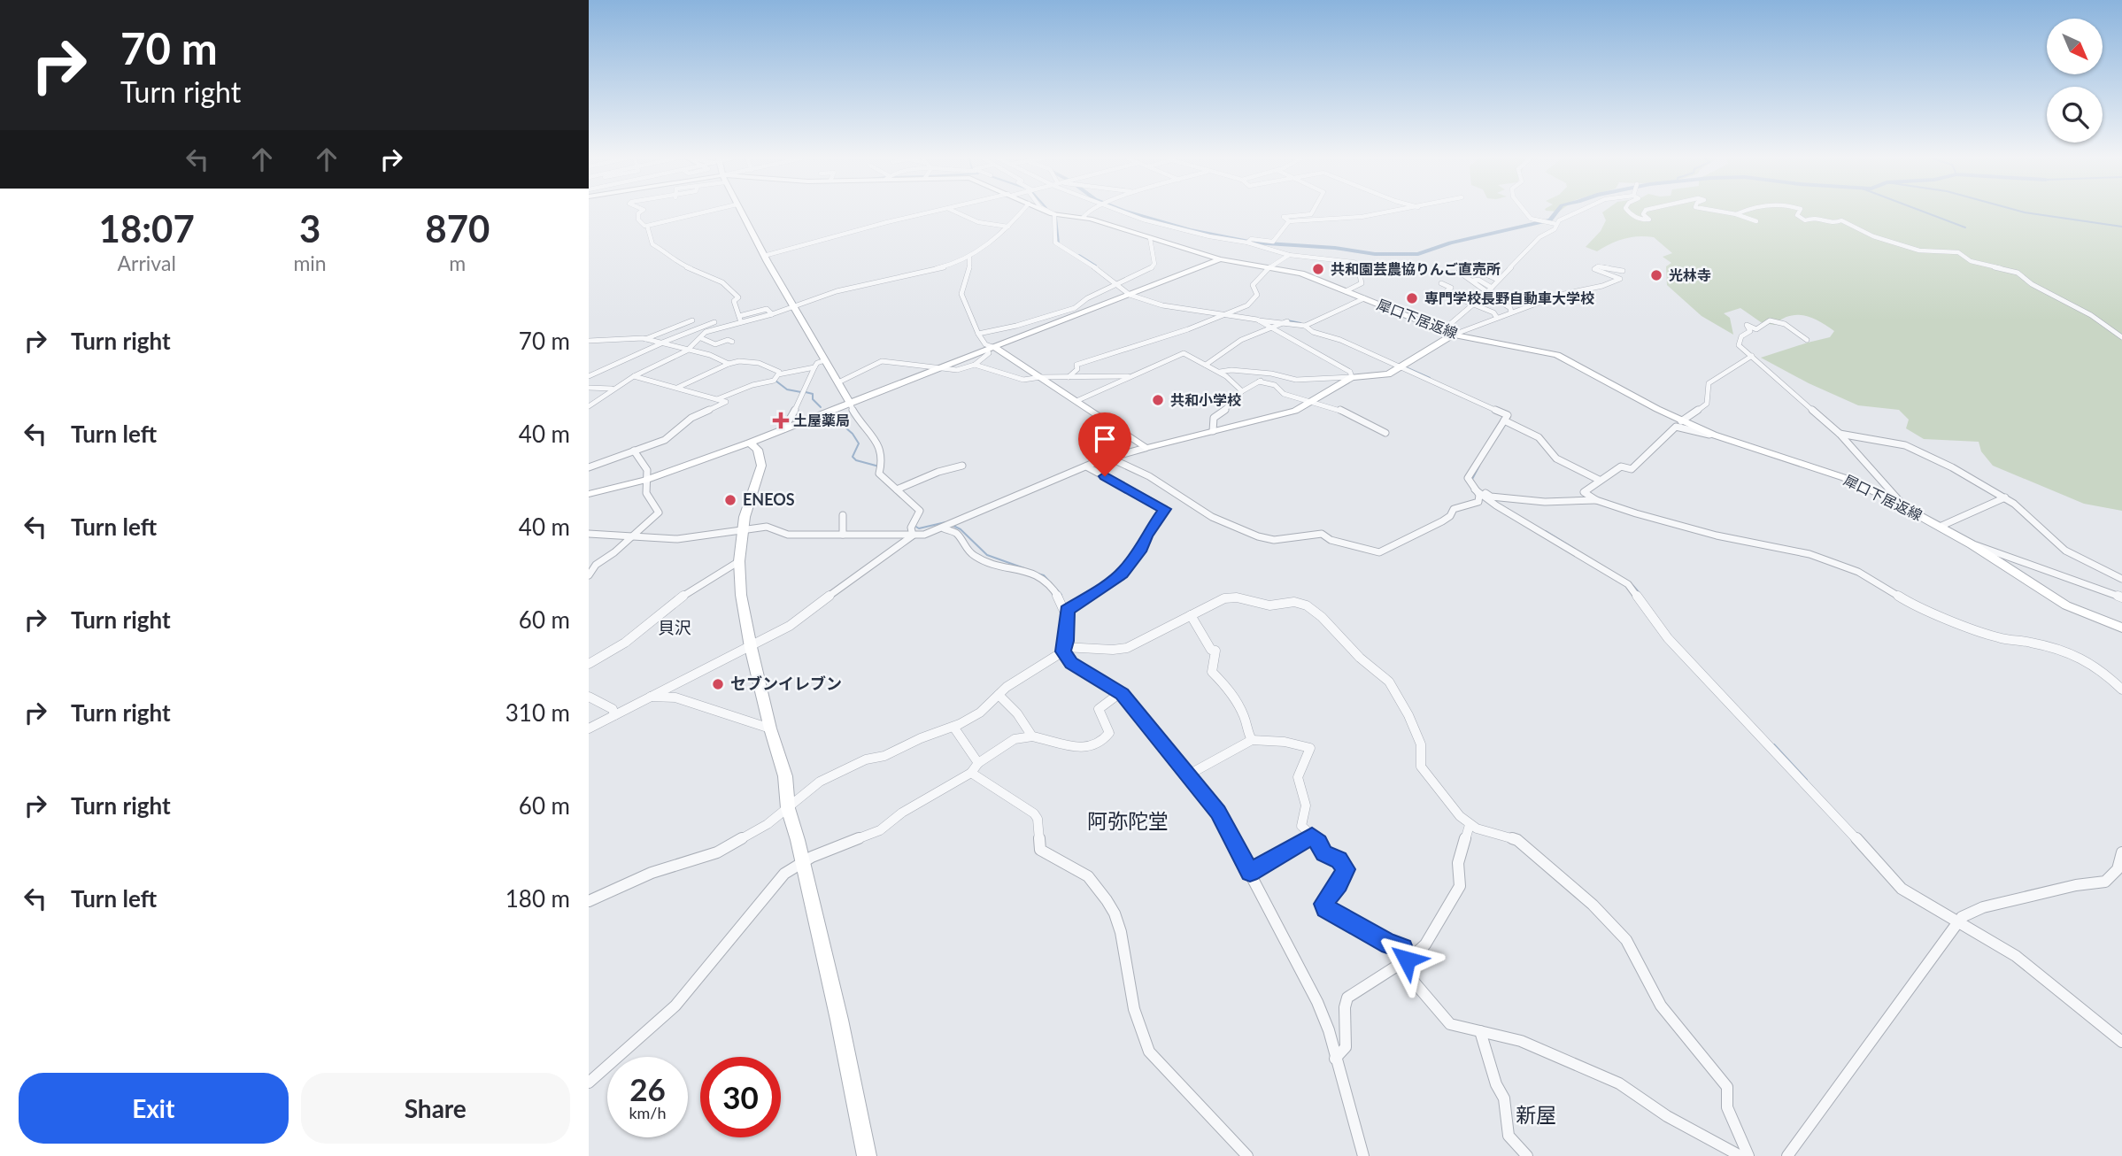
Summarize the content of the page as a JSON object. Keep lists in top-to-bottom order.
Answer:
{
  "streets": {
    "street": ["犀口下居返線"]
  },
  "districts": ["貝沢", "阿弥陀堂", "新屋"],
  "places": {
    "other": [
      "共和園芸農協りんご直売所",
      "光林寺",
      "専門学校長野自動車大学校",
      "共和小学校",
      "ENEOS",
      "セブンイレブン"
    ],
    "health": ["土屋薬局"]
  },
  "north": "bottom right",
  "page": {
    "turn": ["70 m", "Turn right"],
    "eta": [
      "18:07",
      "Arrival",
      "3",
      "min",
      "870",
      "m"
    ],
    "list": [
      {
        "name": "Turn right",
        "value": "70 m"
      },
      {
        "name": "Turn left",
        "value": "40 m"
      },
      {
        "name": "Turn left",
        "value": "40 m"
      },
      {
        "name": "Turn right",
        "value": "60 m"
      },
      {
        "name": "Turn right",
        "value": "310 m"
      },
      {
        "name": "Turn right",
        "value": "60 m"
      },
      {
        "name": "Turn left",
        "value": "180 m"
      }
    ],
    "speed": "26 km/h",
    "limit": "30",
    "buttons": ["Exit", "Share"]
  }
}
